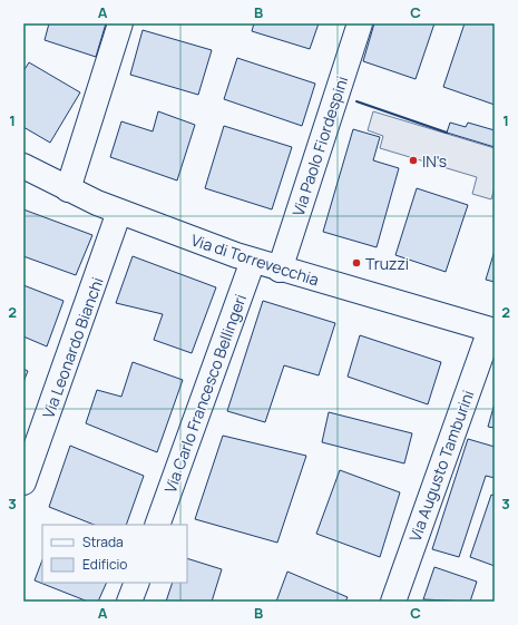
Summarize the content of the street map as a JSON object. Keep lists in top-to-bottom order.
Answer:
{
  "streets": {
    "street": [
      "Via Paolo Fiordespini",
      "Via di Torrevecchia",
      "Via Leonardo Bianchi",
      "Via Carlo Francesco Bellingeri",
      "Via Augusto Tamburini"
    ]
  },
  "crossings": [
    ["Via Paolo Fiordespini", "Via di Torrevecchia"],
    ["Via di Torrevecchia", "Via Leonardo Bianchi"],
    ["Via di Torrevecchia", "Via Carlo Francesco Bellingeri"],
    ["Via di Torrevecchia", "Via Augusto Tamburini"]
  ],
  "places": ["IN's", "Truzzi"],
  "legend": ["Strada", "Edificio"],
  "grid": {
    "columns": ["A", "B", "C"],
    "rows": ["1", "2", "3"]
  }
}
